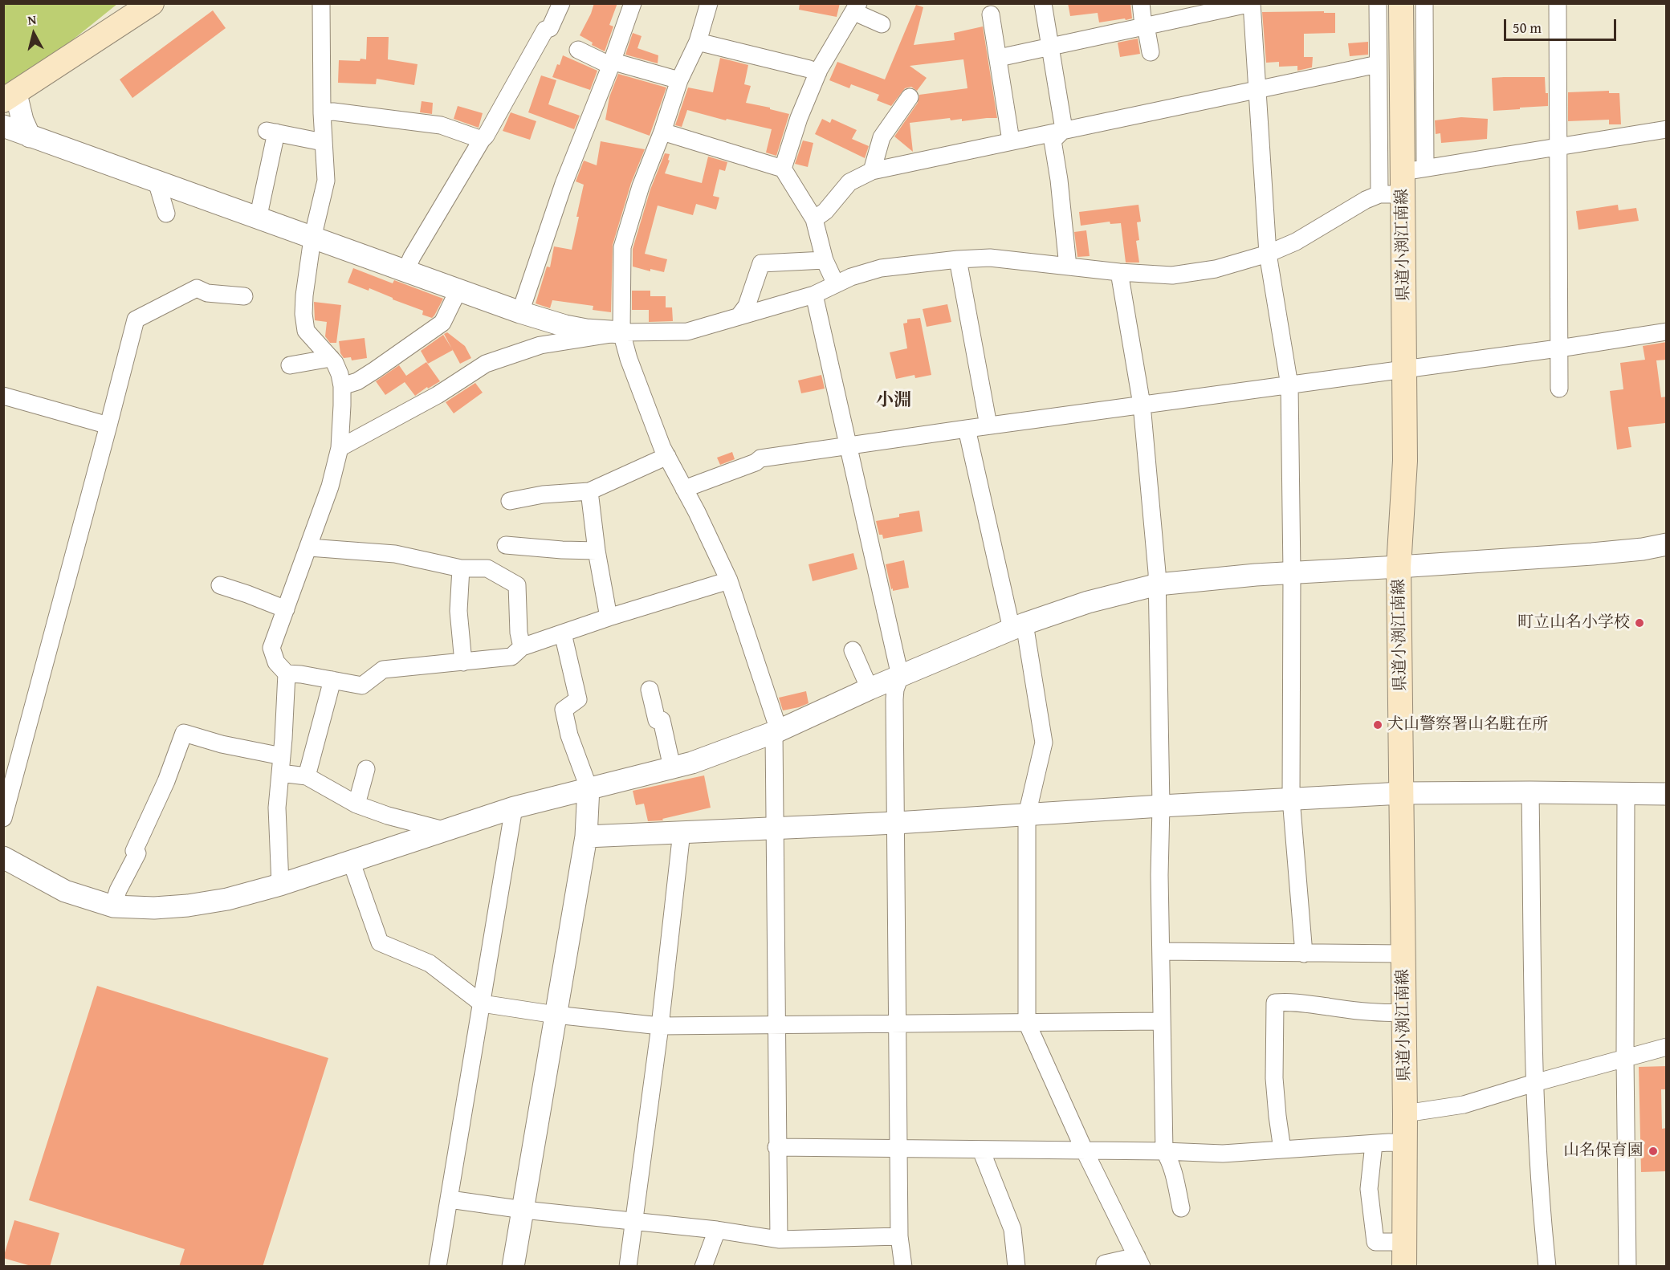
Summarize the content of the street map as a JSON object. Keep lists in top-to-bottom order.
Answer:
{
  "streets": {
    "main road": ["県道小渕江南線"]
  },
  "districts": ["小淵"],
  "places": ["町立山名小学校", "犬山警察署山名駐在所", "山名保育園"],
  "scale_bar": "50 m",
  "north": "top"
}
